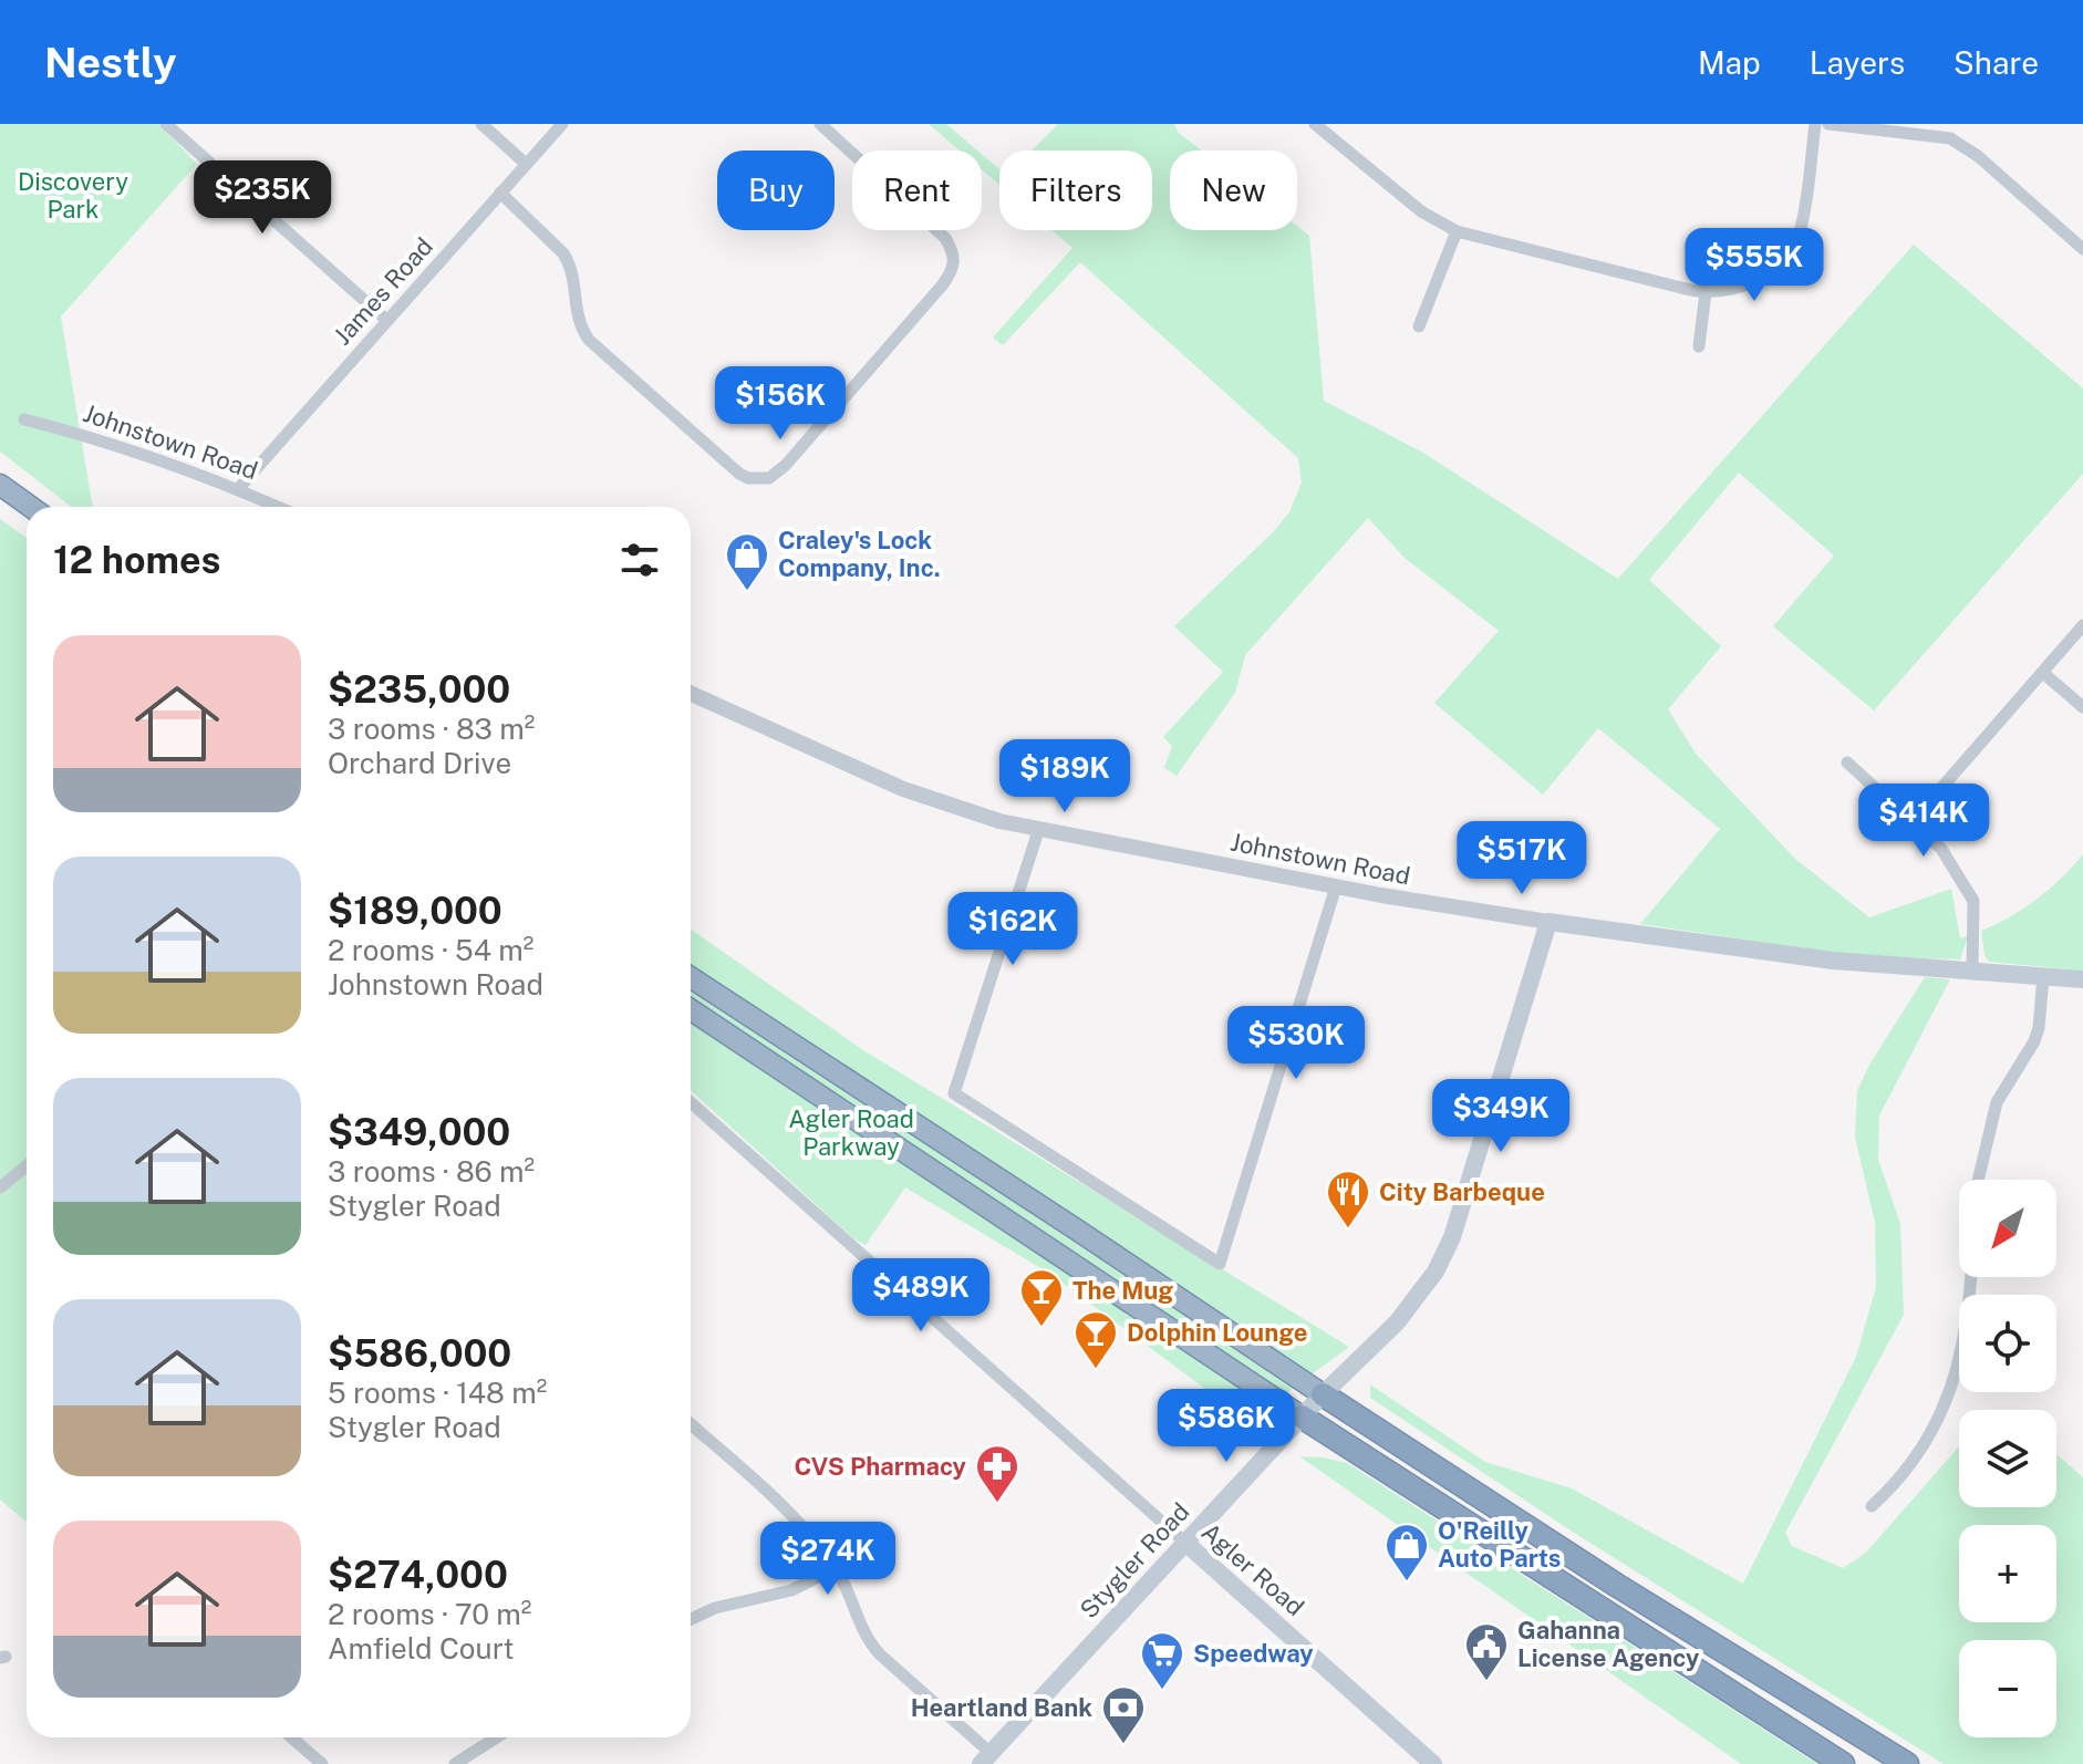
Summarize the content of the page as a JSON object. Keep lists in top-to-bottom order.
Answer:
{
  "streets": {
    "main road": ["Johnstown Road", "Stygler Road", "Agler Road"],
    "street": ["James Road"]
  },
  "crossings": [
    ["James Road", "Johnstown Road"],
    ["Johnstown Road", "Stygler Road"],
    ["Stygler Road", "Agler Road"]
  ],
  "parks": ["Discovery Park", "Agler Road Parkway"],
  "places": {
    "shop": ["Craley's Lock Company, Inc.", "O'Reilly Auto Parts"],
    "restaurant": ["City Barbeque"],
    "bar": ["The Mug", "Dolphin Lounge"],
    "pharmacy": ["CVS Pharmacy"],
    "public building": ["Gahanna License Agency"],
    "supermarket": ["Speedway"],
    "bank": ["Heartland Bank"]
  },
  "north": "bottom left",
  "page": {
    "header": "Nestly",
    "nav": ["Map", "Layers", "Share"],
    "chip": [
      "Buy",
      "Rent",
      "Filters",
      "New"
    ],
    "price": [
      "$235K",
      "$555K",
      "$156K",
      "$189K",
      "$414K",
      "$517K",
      "$162K",
      "$530K",
      "$349K",
      "$489K",
      "$586K",
      "$274K"
    ],
    "heading": "12 homes",
    "list": [
      {
        "name": "$235,000",
        "note": "3 rooms · 83 m² · Orchard Drive"
      },
      {
        "name": "$189,000",
        "note": "2 rooms · 54 m² · Johnstown Road"
      },
      {
        "name": "$349,000",
        "note": "3 rooms · 86 m² · Stygler Road"
      },
      {
        "name": "$586,000",
        "note": "5 rooms · 148 m² · Stygler Road"
      },
      {
        "name": "$274,000",
        "note": "2 rooms · 70 m² · Amfield Court"
      }
    ],
    "map_buttons": ["+", "−"]
  }
}
